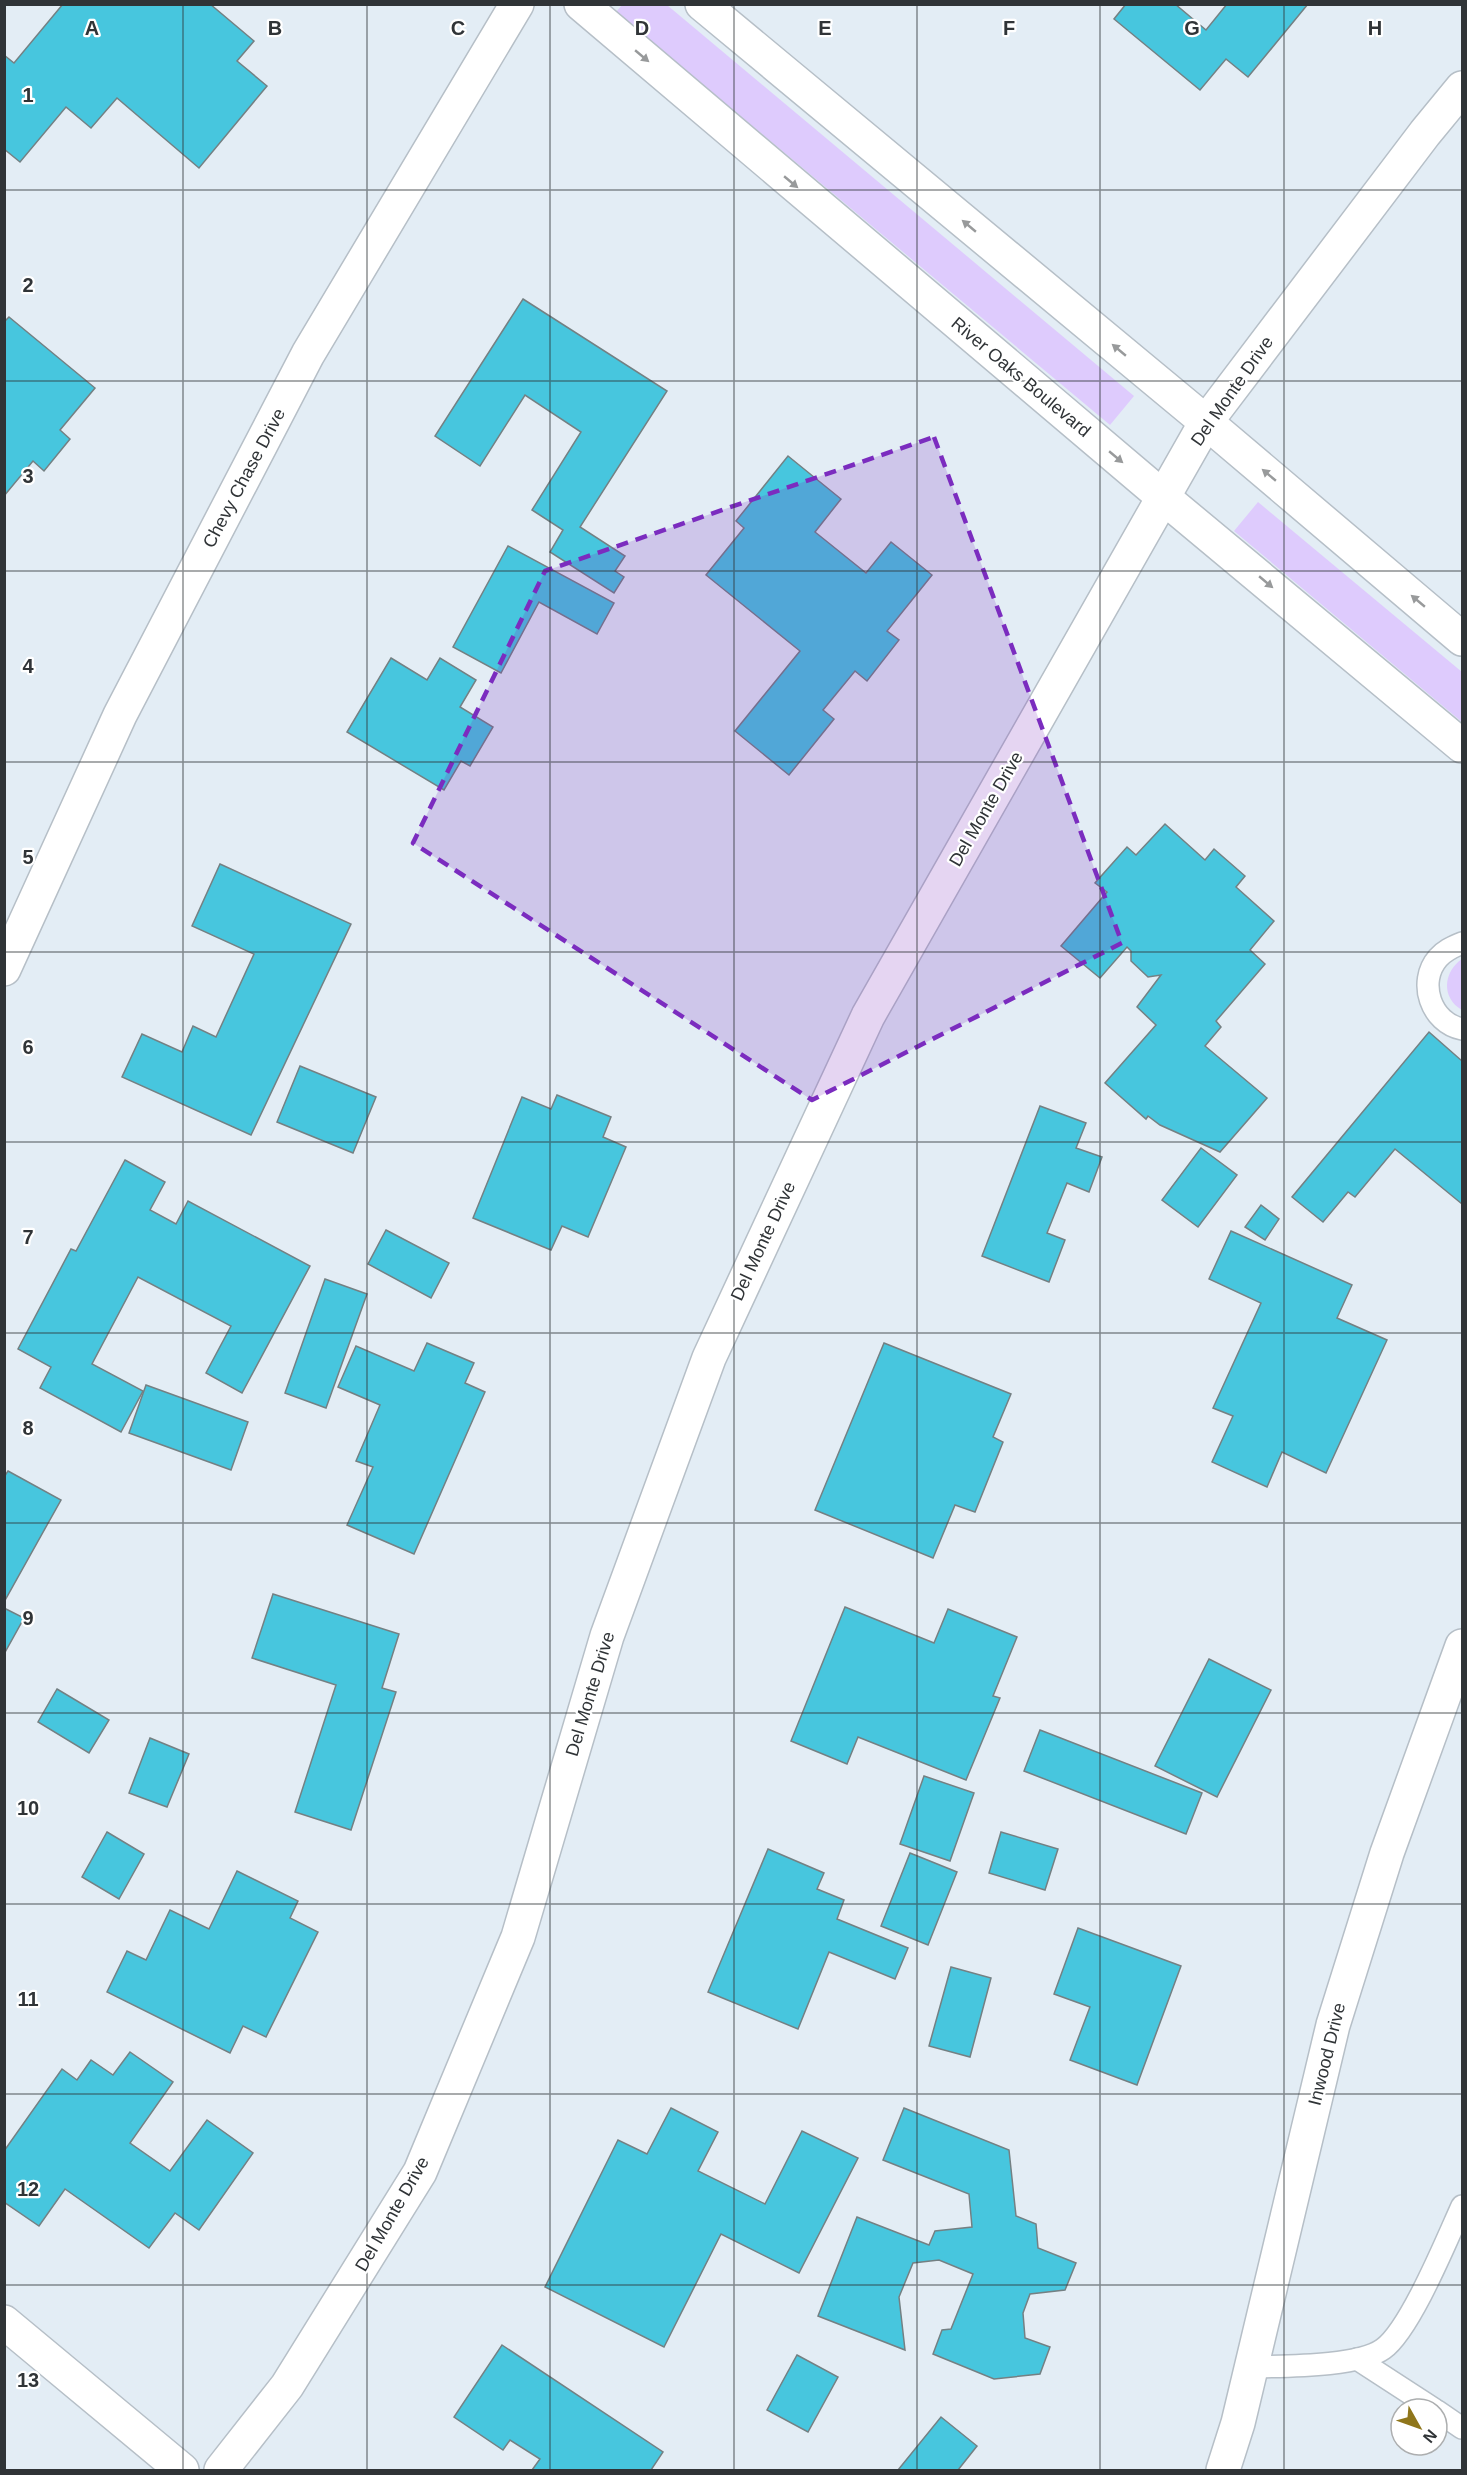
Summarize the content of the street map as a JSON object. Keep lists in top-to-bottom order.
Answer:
{
  "streets": {
    "street": [
      "River Oaks Boulevard",
      "Del Monte Drive",
      "Chevy Chase Drive",
      "Inwood Drive"
    ]
  },
  "crossings": [
    ["River Oaks Boulevard", "Del Monte Drive"]
  ],
  "north": "bottom right",
  "grid": {
    "columns": [
      "A",
      "B",
      "C",
      "D",
      "E",
      "F",
      "G",
      "H"
    ],
    "rows": [
      "1",
      "2",
      "3",
      "4",
      "5",
      "6",
      "7",
      "8",
      "9",
      "10",
      "11",
      "12",
      "13"
    ]
  }
}
